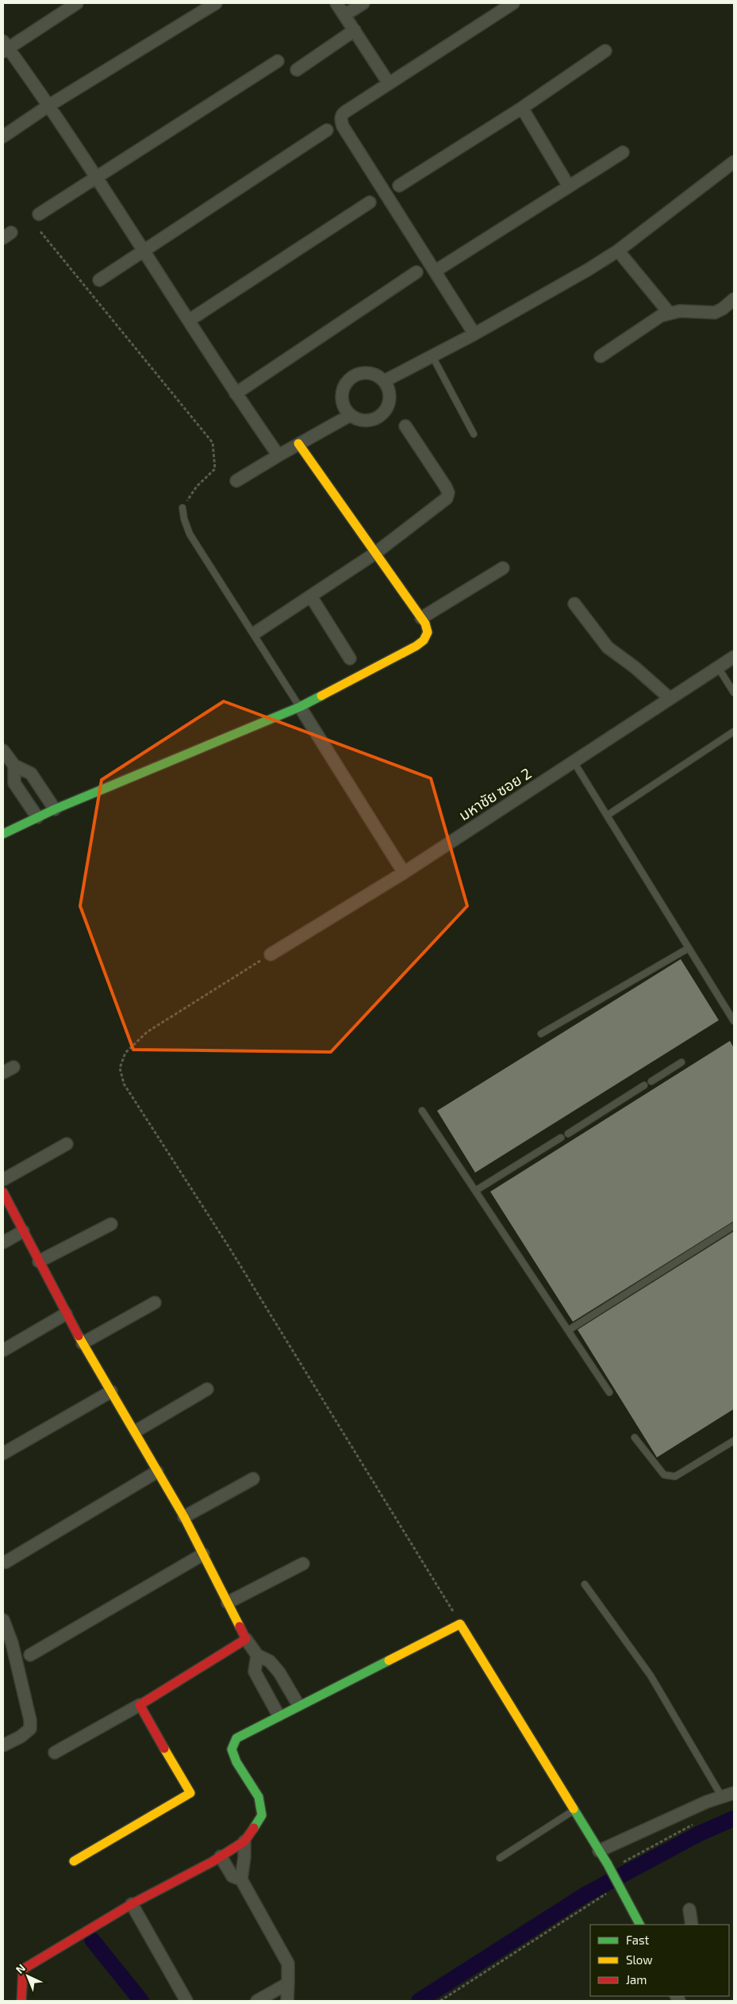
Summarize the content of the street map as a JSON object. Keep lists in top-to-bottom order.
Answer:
{
  "streets": {
    "street": ["มหาชัย ซอย 2"]
  },
  "legend": ["Fast", "Slow", "Jam"],
  "north": "top left"
}
